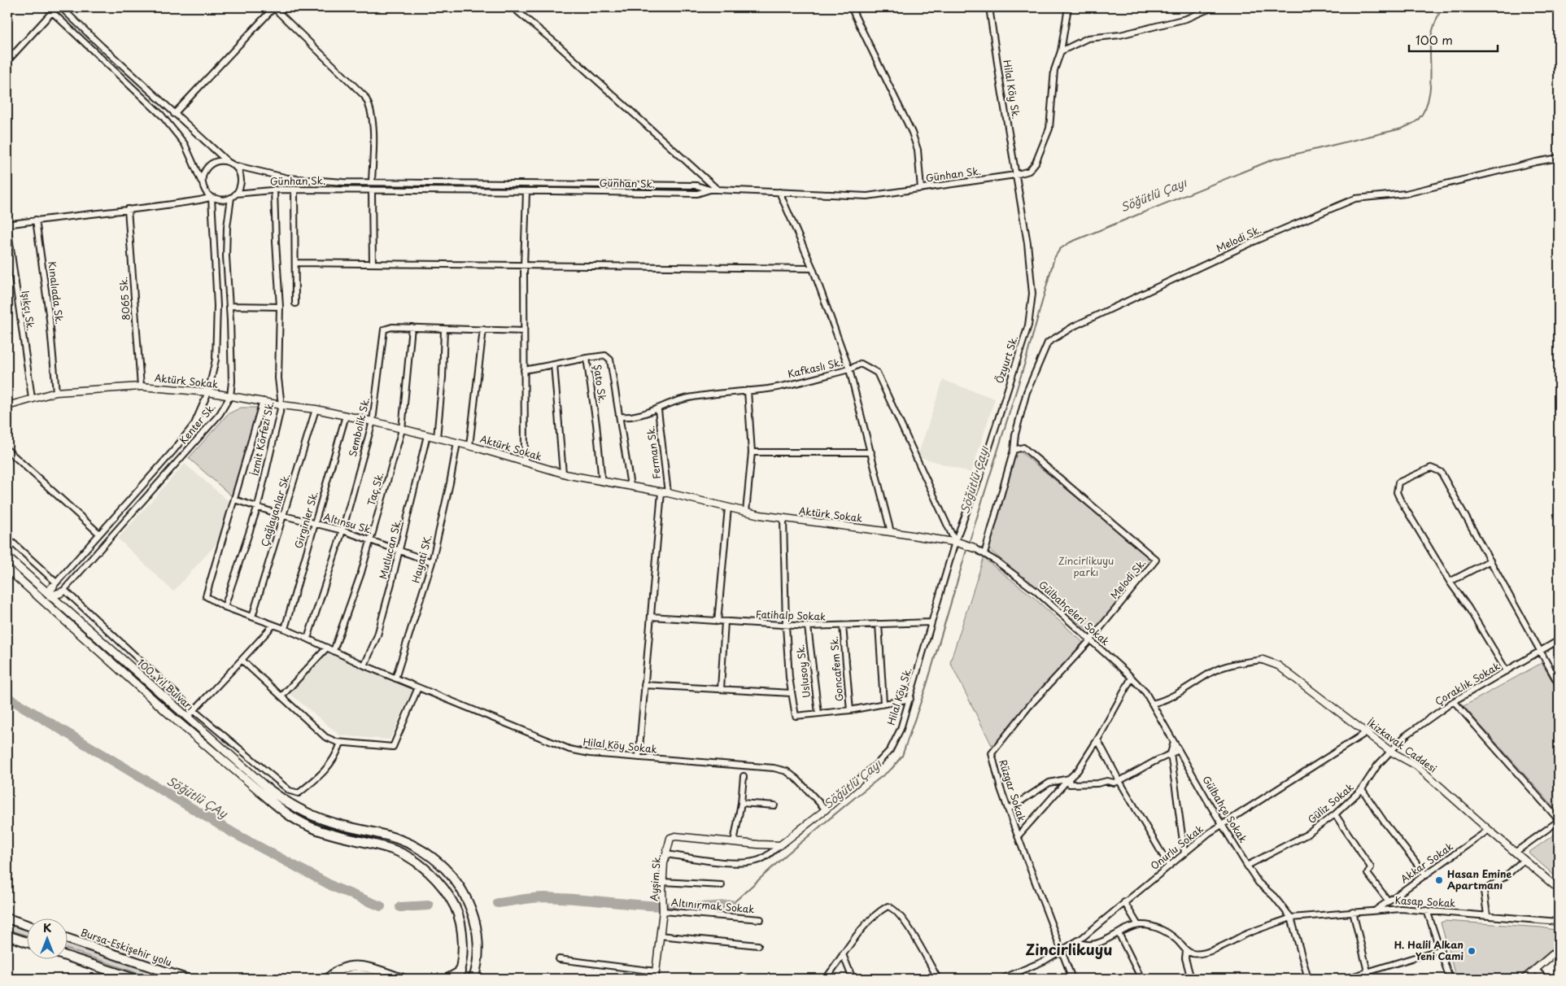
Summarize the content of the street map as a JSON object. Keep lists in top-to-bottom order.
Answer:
{
  "streets": {
    "main road": ["100. Yıl Bulvarı", "Bursa-Eskişehir yolu"],
    "street": [
      "Hilal Köy Sk.",
      "Günhan Sk.",
      "Melodi Sk.",
      "Kınalıada Sk.",
      "8065 Sk.",
      "Işıkçı Sk.",
      "Özyurt Sk.",
      "Kafkaslı Sk.",
      "Aktürk Sokak",
      "Şato Sk.",
      "Kenter Sk.",
      "Sembolik Sk.",
      "İzmit Körfezi Sk.",
      "Ferman Sk.",
      "Taç Sk.",
      "Çağlayanlar Sk.",
      "Girginler Sk.",
      "Altınsu Sk.",
      "Mutlucan Sk.",
      "Hayati SK.",
      "Gülbahçeleri Sokak",
      "Fatihalp Sokak",
      "Goncafem Sk.",
      "Uslusoy Sk.",
      "Çoraklık Sokak",
      "Hilal Köy Sokak",
      "İkizkavak Caddesi",
      "Rüzgar Sokak",
      "Güliz Sokak",
      "Gülbahçe Sokak",
      "Onurlu Sokak",
      "Akkar Sokak",
      "Ayşim Sk.",
      "Kasap Sokak",
      "Altınırmak Sokak"
    ]
  },
  "crossings": [
    ["Hilal Köy Sk.", "Günhan Sk."],
    ["Hilal Köy Sk.", "Özyurt Sk."],
    ["Hilal Köy Sk.", "Kafkaslı Sk."],
    ["Hilal Köy Sk.", "Aktürk Sokak"],
    ["Hilal Köy Sk.", "Fatihalp Sokak"],
    ["Hilal Köy Sk.", "Hilal Köy Sokak"],
    ["Günhan Sk.", "Özyurt Sk."],
    ["Günhan Sk.", "Kenter Sk."],
    ["Günhan Sk.", "İzmit Körfezi Sk."],
    ["Melodi Sk.", "Gülbahçeleri Sokak"],
    ["Melodi Sk.", "Rüzgar Sokak"],
    ["Kınalıada Sk.", "Aktürk Sokak"],
    ["8065 Sk.", "Aktürk Sokak"],
    ["Işıkçı Sk.", "Aktürk Sokak"],
    ["Özyurt Sk.", "Kafkaslı Sk."],
    ["Özyurt Sk.", "Aktürk Sokak"],
    ["Kafkaslı Sk.", "Aktürk Sokak"],
    ["Kafkaslı Sk.", "Ferman Sk."],
    ["Aktürk Sokak", "Şato Sk."],
    ["Aktürk Sokak", "Kenter Sk."],
    ["Aktürk Sokak", "Sembolik Sk."],
    ["Aktürk Sokak", "İzmit Körfezi Sk."],
    ["Aktürk Sokak", "Ferman Sk."],
    ["Aktürk Sokak", "Taç Sk."],
    ["Aktürk Sokak", "Çağlayanlar Sk."],
    ["Aktürk Sokak", "Girginler Sk."],
    ["Aktürk Sokak", "Mutlucan Sk."],
    ["Aktürk Sokak", "Hayati SK."],
    ["Sembolik Sk.", "Taç Sk."],
    ["Sembolik Sk.", "Altınsu Sk."],
    ["İzmit Körfezi Sk.", "Altınsu Sk."],
    ["Ferman Sk.", "Fatihalp Sokak"],
    ["Ferman Sk.", "Hilal Köy Sokak"],
    ["Taç Sk.", "Altınsu Sk."],
    ["Taç Sk.", "Hilal Köy Sokak"],
    ["Çağlayanlar Sk.", "Altınsu Sk."],
    ["Girginler Sk.", "Altınsu Sk."],
    ["Altınsu Sk.", "Mutlucan Sk."],
    ["Altınsu Sk.", "Hayati SK."],
    ["Mutlucan Sk.", "Hilal Köy Sokak"],
    ["Hayati SK.", "Hilal Köy Sokak"],
    ["Gülbahçeleri Sokak", "Rüzgar Sokak"],
    ["Gülbahçeleri Sokak", "Gülbahçe Sokak"],
    ["Fatihalp Sokak", "Goncafem Sk."],
    ["Fatihalp Sokak", "Uslusoy Sk."],
    ["Çoraklık Sokak", "İkizkavak Caddesi"],
    ["Çoraklık Sokak", "Güliz Sokak"],
    ["İkizkavak Caddesi", "Güliz Sokak"],
    ["İkizkavak Caddesi", "Onurlu Sokak"],
    ["İkizkavak Caddesi", "Akkar Sokak"],
    ["Rüzgar Sokak", "Onurlu Sokak"],
    ["Güliz Sokak", "Gülbahçe Sokak"],
    ["Gülbahçe Sokak", "Onurlu Sokak"],
    ["Gülbahçe Sokak", "Kasap Sokak"],
    ["Akkar Sokak", "Kasap Sokak"],
    ["Ayşim Sk.", "Altınırmak Sokak"]
  ],
  "districts": ["Zincirlikuyu"],
  "water": ["Söğütlü Çayı", "Söğütlü ÇAy"],
  "parks": ["Zincirlikuyu parkı"],
  "places": ["Hasan Emine Apartmanı", "H. Halil Alkan Yeni Cami"],
  "scale_bar": "100 m",
  "north": "top"
}
